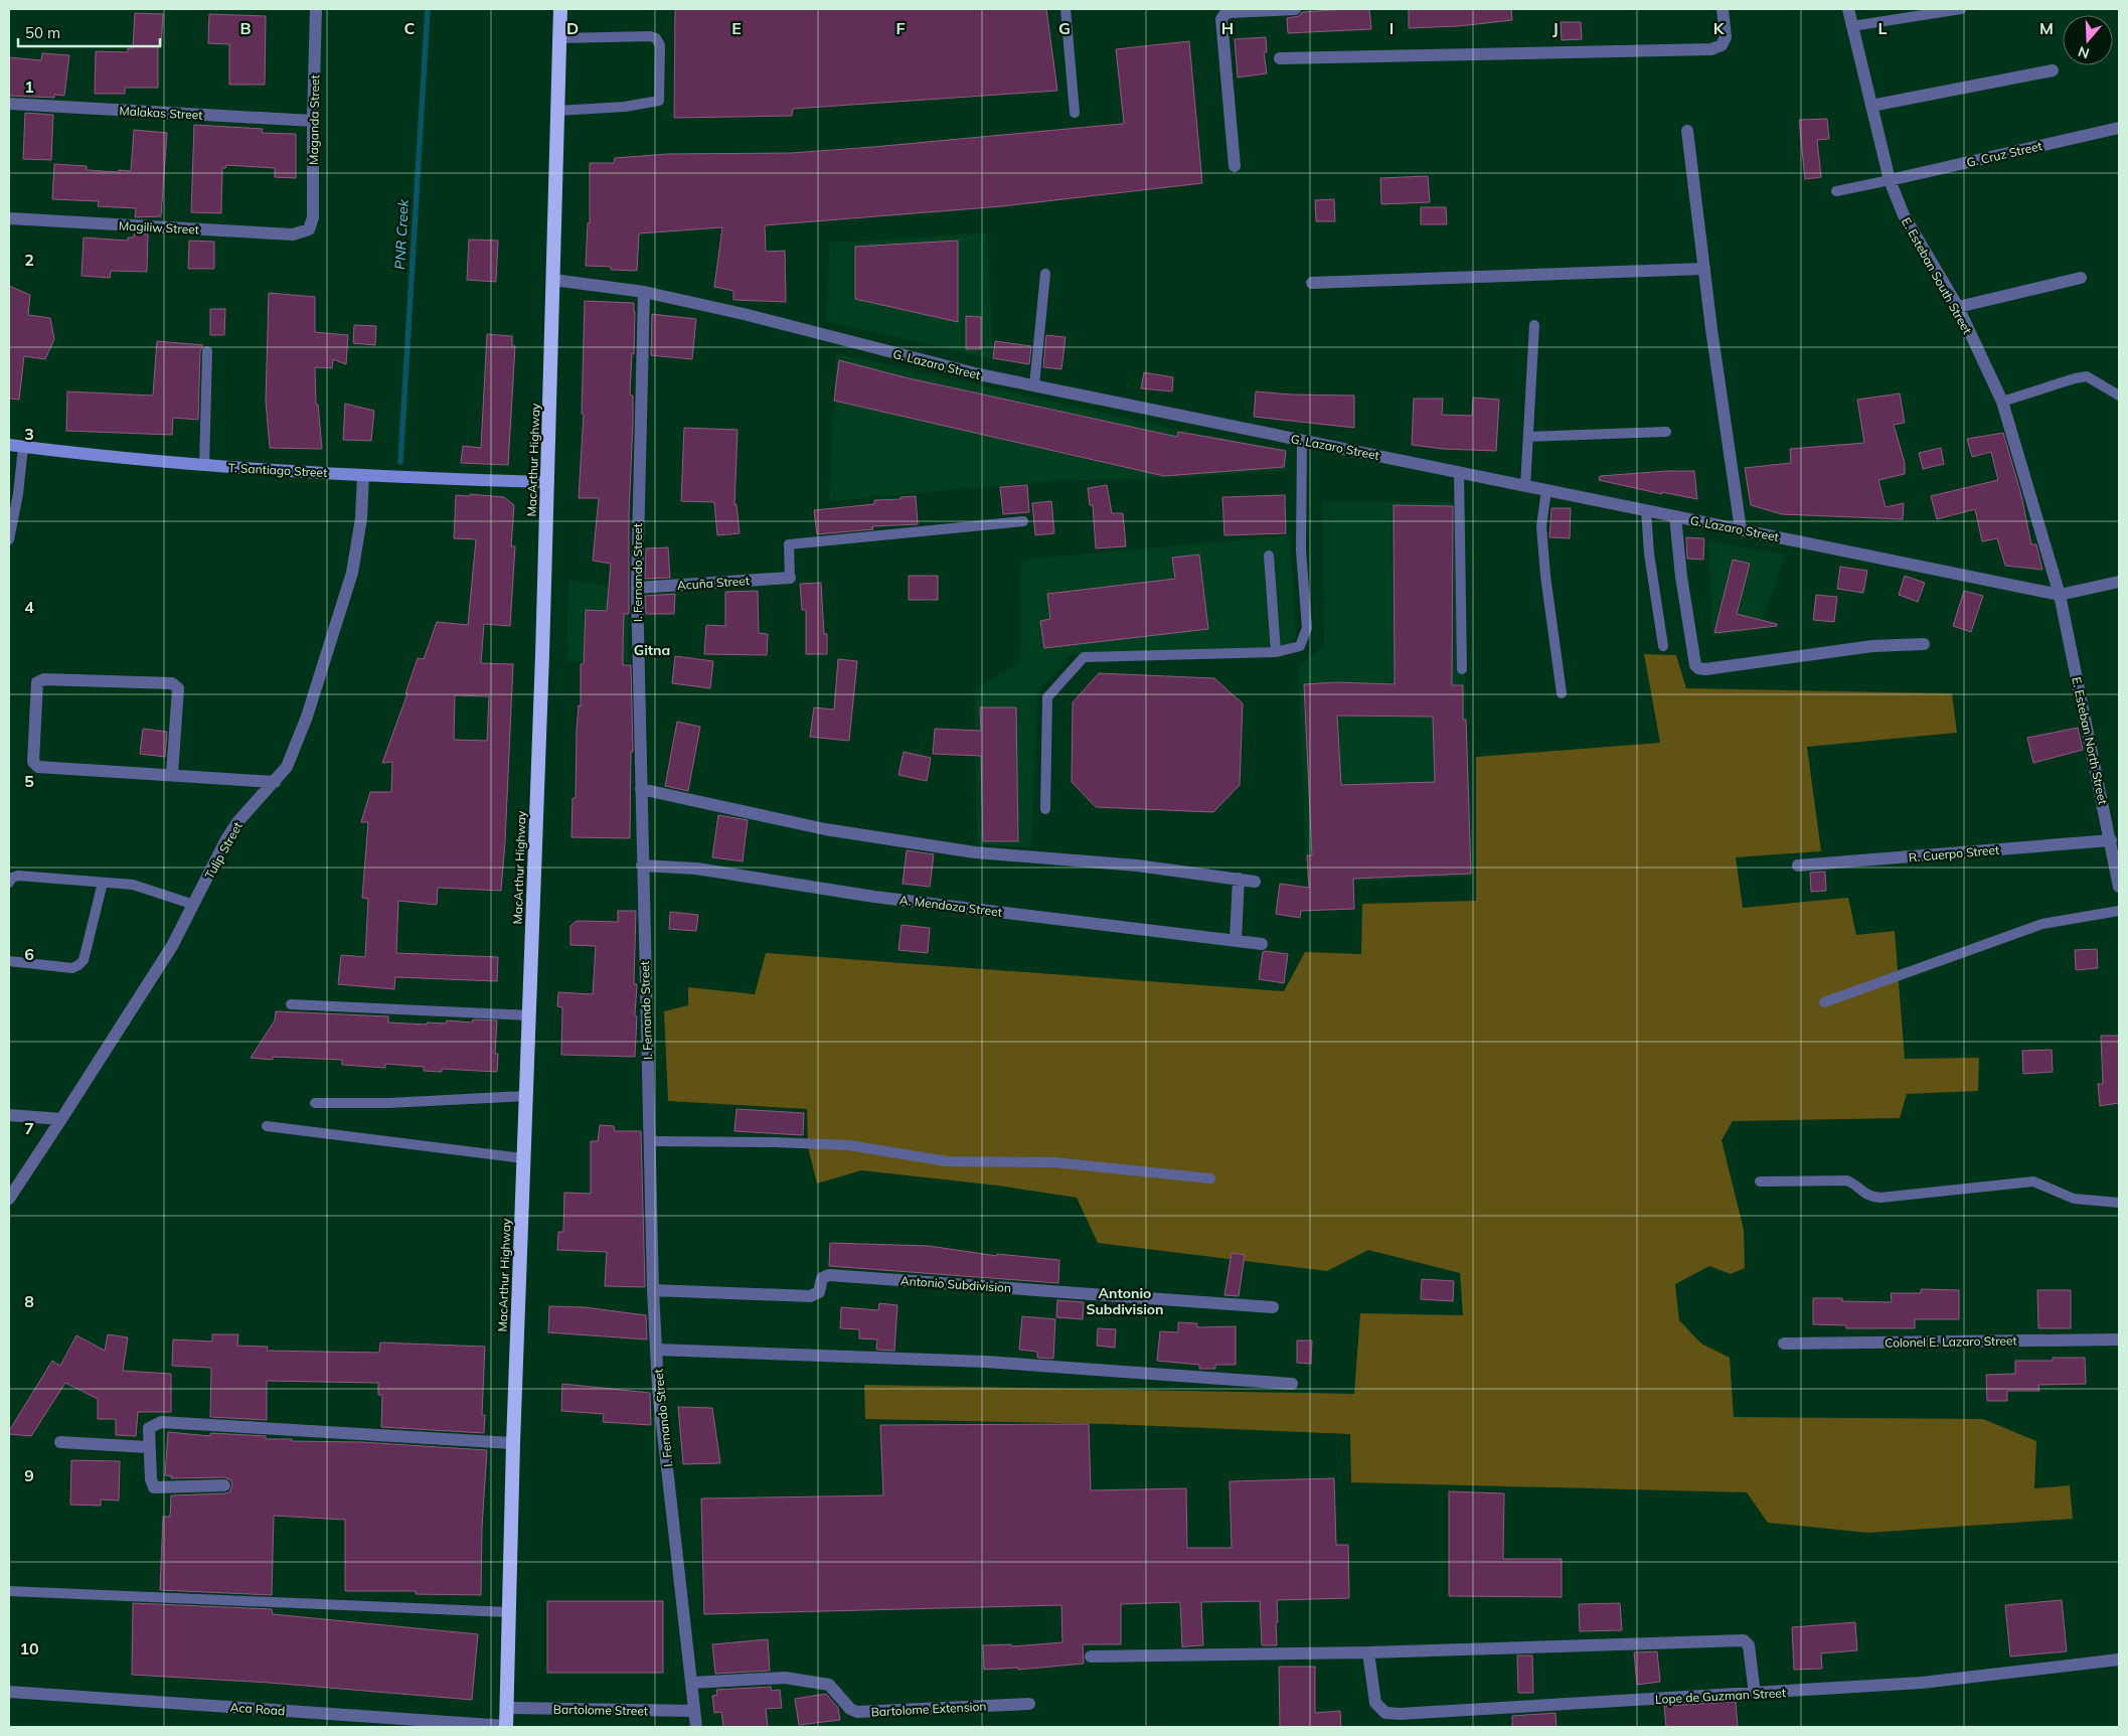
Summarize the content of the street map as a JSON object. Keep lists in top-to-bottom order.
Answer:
{
  "streets": {
    "highway": ["MacArthur Highway"],
    "main road": ["T. Santiago Street"],
    "street": [
      "Malakas Street",
      "Maganda Street",
      "G. Cruz Street",
      "Magiliw Street",
      "E. Esteban South Street",
      "G. Lazaro Street",
      "I. Fernando Street",
      "Acuña Street",
      "E. Esteban North Street",
      "Tulip Street",
      "R. Cuerpo Street",
      "A. Mendoza Street",
      "Antonio Subdivision",
      "Colonel E. Lazaro Street",
      "Lope de Guzman Street",
      "Aca Road",
      "Bartolome Extension",
      "Bartolome Street"
    ]
  },
  "crossings": [
    ["Malakas Street", "Maganda Street"],
    ["Maganda Street", "Magiliw Street"],
    ["G. Cruz Street", "E. Esteban South Street"],
    ["E. Esteban South Street", "G. Lazaro Street"],
    ["E. Esteban South Street", "E. Esteban North Street"],
    ["G. Lazaro Street", "MacArthur Highway"],
    ["G. Lazaro Street", "I. Fernando Street"],
    ["G. Lazaro Street", "E. Esteban North Street"],
    ["MacArthur Highway", "T. Santiago Street"],
    ["MacArthur Highway", "Aca Road"],
    ["MacArthur Highway", "Bartolome Street"],
    ["T. Santiago Street", "Tulip Street"],
    ["I. Fernando Street", "Acuña Street"],
    ["I. Fernando Street", "A. Mendoza Street"],
    ["I. Fernando Street", "Antonio Subdivision"],
    ["I. Fernando Street", "Bartolome Extension"],
    ["I. Fernando Street", "Bartolome Street"],
    ["E. Esteban North Street", "R. Cuerpo Street"]
  ],
  "districts": ["Gitna", "Antonio Subdivision"],
  "water": ["PNR Creek"],
  "scale_bar": "50 m",
  "north": "bottom",
  "grid": {
    "columns": [
      "B",
      "C",
      "D",
      "E",
      "F",
      "G",
      "H",
      "I",
      "J",
      "K",
      "L",
      "M"
    ],
    "rows": [
      "1",
      "2",
      "3",
      "4",
      "5",
      "6",
      "7",
      "8",
      "9",
      "10"
    ]
  }
}
